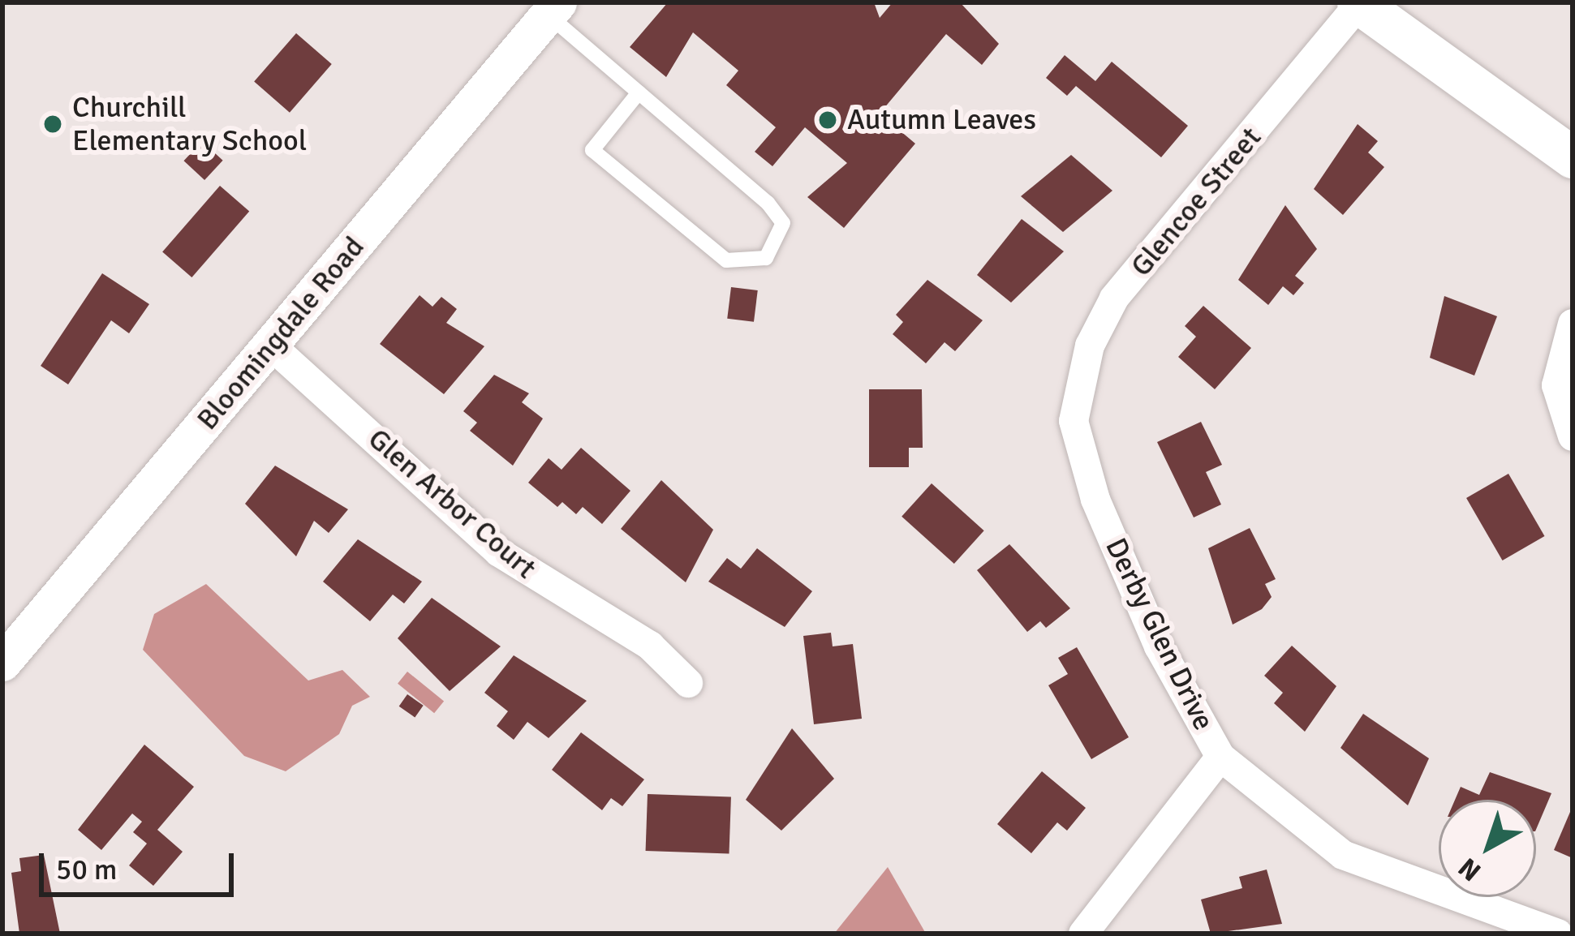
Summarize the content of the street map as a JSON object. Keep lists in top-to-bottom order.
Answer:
{
  "streets": {
    "street": [
      "Glencoe Street",
      "Bloomingdale Road",
      "Glen Arbor Court",
      "Derby Glen Drive"
    ]
  },
  "crossings": [
    ["Glencoe Street", "Derby Glen Drive"],
    ["Bloomingdale Road", "Glen Arbor Court"]
  ],
  "places": ["Autumn Leaves", "Churchill Elementary School"],
  "scale_bar": "50 m",
  "north": "bottom left"
}
